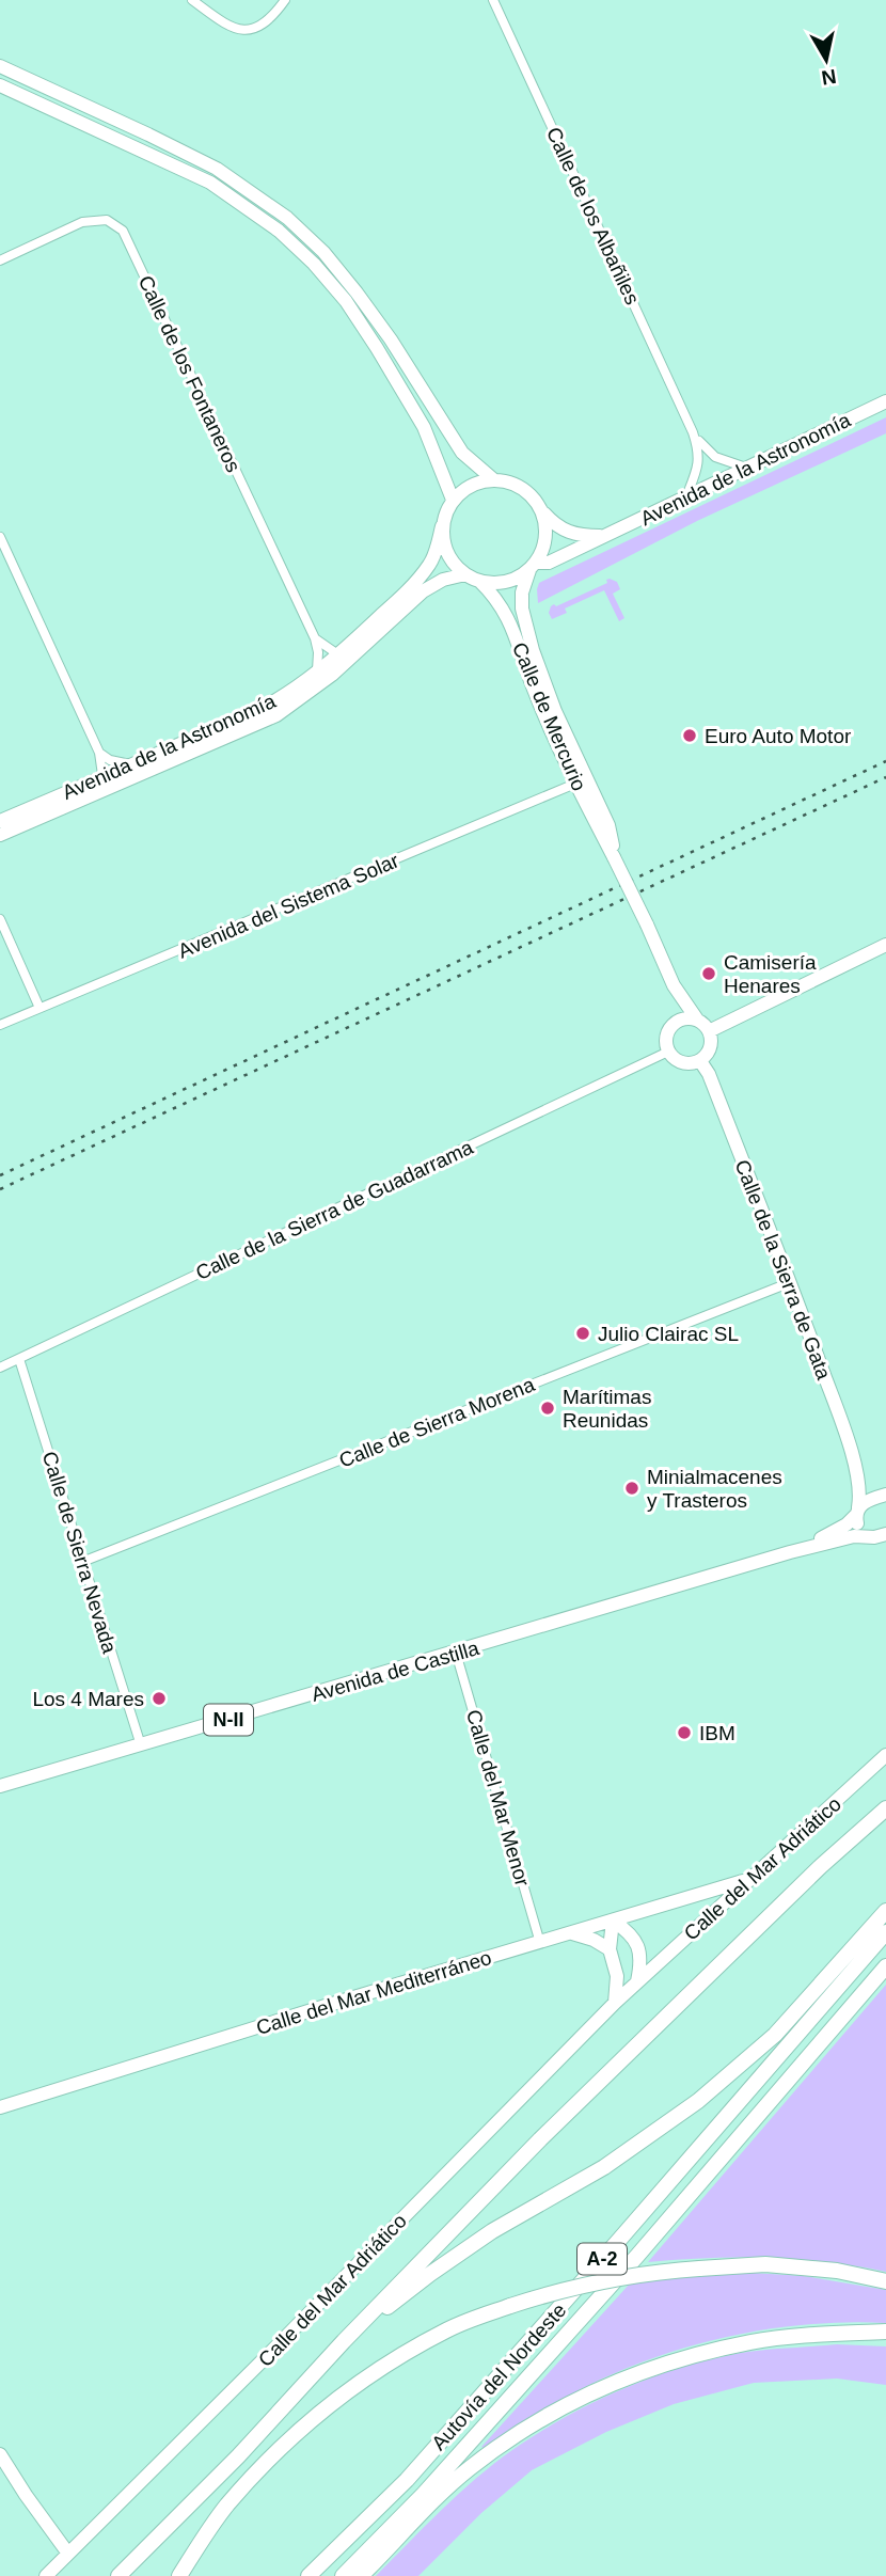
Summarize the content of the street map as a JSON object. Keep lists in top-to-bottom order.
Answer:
{
  "streets": {
    "highway": ["A-2", "Autovía del Nordeste"],
    "street": [
      "Calle de los Albañiles",
      "Calle de los Fontaneros",
      "Avenida de la Astronomía",
      "Calle de Mercurio",
      "Avenida del Sistema Solar",
      "Calle de la Sierra de Guadarrama",
      "Calle de la Sierra de Gata",
      "Calle de Sierra Morena",
      "Calle de Sierra Nevada",
      "Avenida de Castilla",
      "N-II",
      "Calle del Mar Menor",
      "Calle del Mar Adriático",
      "Calle del Mar Mediterráneo"
    ]
  },
  "crossings": [
    ["Calle de los Albañiles", "Avenida de la Astronomía"],
    ["Calle de los Fontaneros", "Avenida de la Astronomía"],
    ["Avenida de la Astronomía", "Calle de Mercurio"],
    ["Calle de Mercurio", "Avenida del Sistema Solar"],
    ["Calle de la Sierra de Guadarrama", "Calle de la Sierra de Gata"],
    ["Calle de la Sierra de Guadarrama", "Calle de Sierra Nevada"],
    ["Calle de la Sierra de Gata", "Calle de Sierra Morena"],
    ["Calle de la Sierra de Gata", "Avenida de Castilla"],
    ["Calle de la Sierra de Gata", "N-II"],
    ["Calle de Sierra Morena", "Calle de Sierra Nevada"],
    ["Calle de Sierra Nevada", "Avenida de Castilla"],
    ["Avenida de Castilla", "N-II"],
    ["Avenida de Castilla", "Calle del Mar Menor"],
    ["Calle del Mar Menor", "Calle del Mar Mediterráneo"],
    ["Calle del Mar Adriático", "Calle del Mar Mediterráneo"]
  ],
  "places": [
    "Euro Auto Motor",
    "Camisería Henares",
    "Julio Clairac SL",
    "Marítimas Reunidas",
    "Minialmacenes y Trasteros",
    "Los 4 Mares",
    "IBM"
  ],
  "north": "bottom"
}
